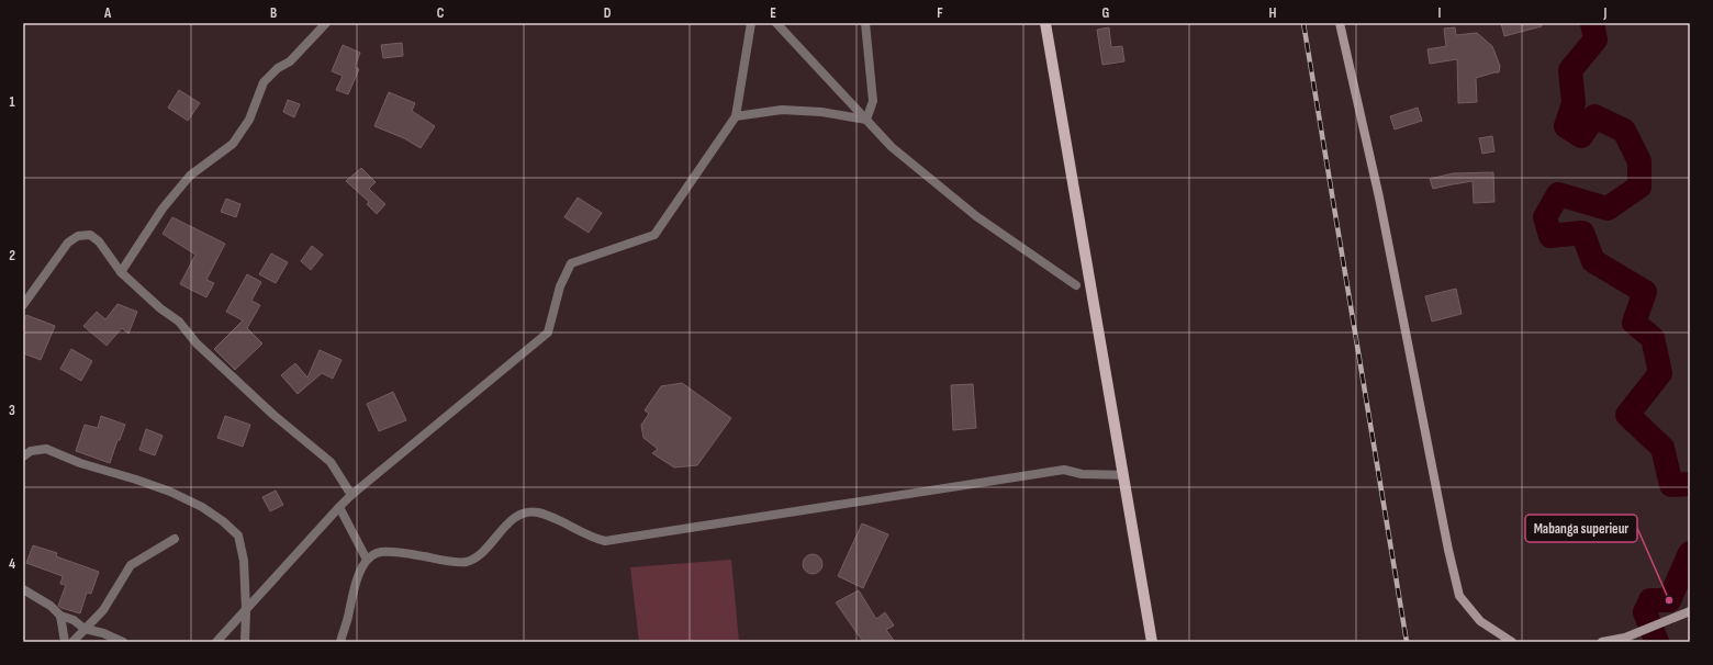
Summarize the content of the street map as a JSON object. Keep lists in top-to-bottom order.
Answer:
{
  "places": ["Mabanga superieur"],
  "grid": {
    "columns": [
      "A",
      "B",
      "C",
      "D",
      "E",
      "F",
      "G",
      "H",
      "I",
      "J"
    ],
    "rows": [
      "1",
      "2",
      "3",
      "4"
    ]
  }
}
